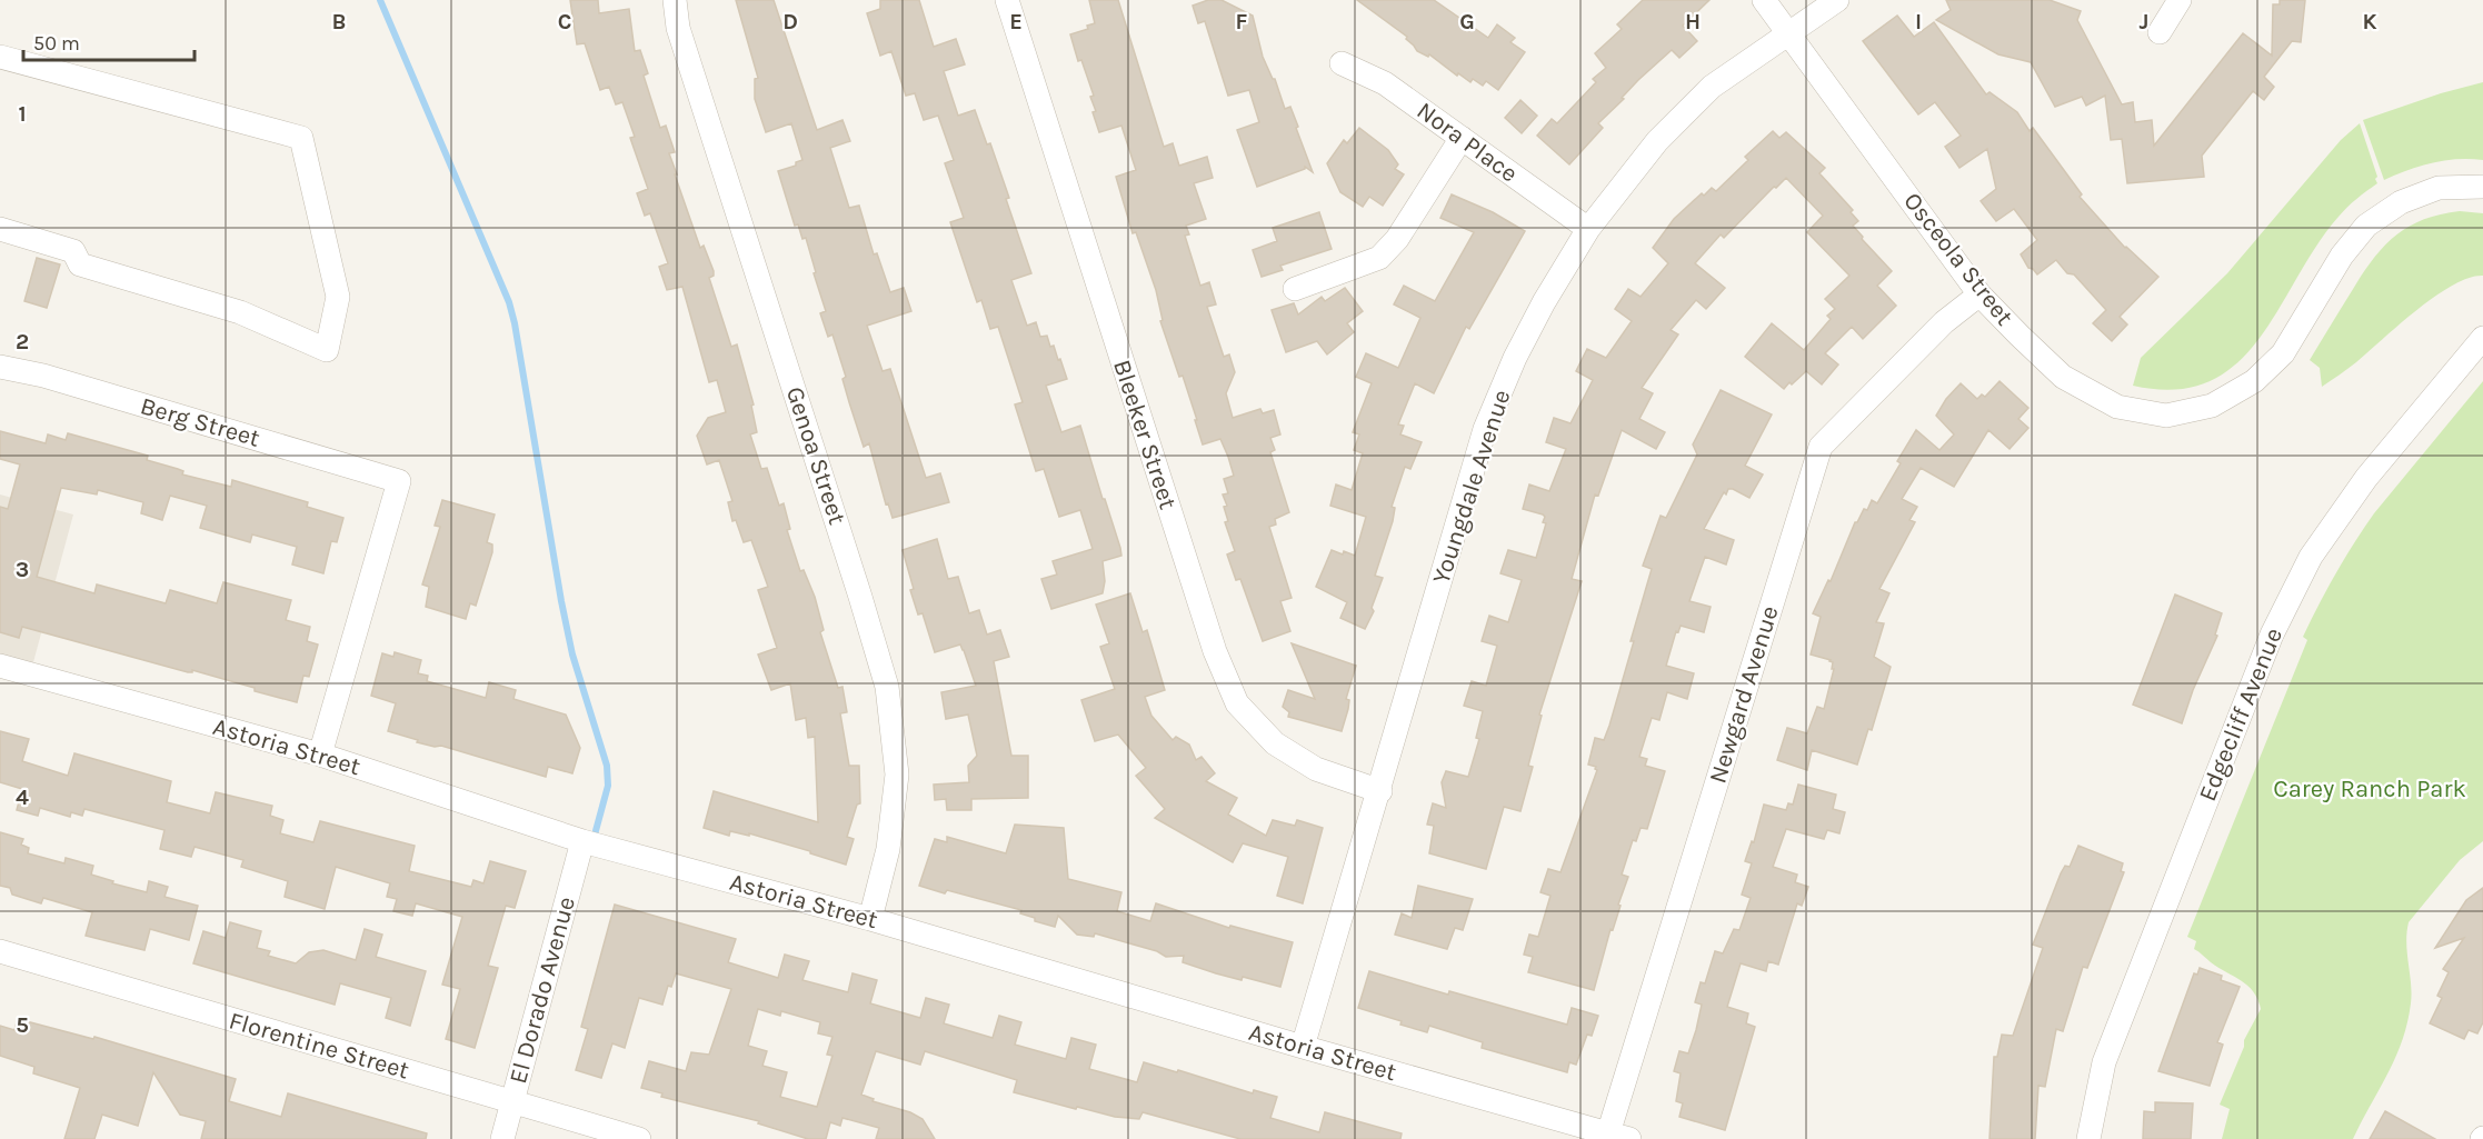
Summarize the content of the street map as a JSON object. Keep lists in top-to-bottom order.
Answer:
{
  "streets": {
    "street": [
      "Nora Place",
      "Osceola Street",
      "Berg Street",
      "Bleeker Street",
      "Genoa Street",
      "Youngdale Avenue",
      "Newgard Avenue",
      "Edgecliff Avenue",
      "Astoria Street",
      "El Dorado Avenue",
      "Florentine Street"
    ]
  },
  "crossings": [
    ["Nora Place", "Youngdale Avenue"],
    ["Osceola Street", "Youngdale Avenue"],
    ["Osceola Street", "Newgard Avenue"],
    ["Berg Street", "Astoria Street"],
    ["Bleeker Street", "Youngdale Avenue"],
    ["Genoa Street", "Astoria Street"],
    ["Youngdale Avenue", "Astoria Street"],
    ["Newgard Avenue", "Astoria Street"],
    ["Astoria Street", "El Dorado Avenue"],
    ["El Dorado Avenue", "Florentine Street"]
  ],
  "parks": ["Carey Ranch Park"],
  "scale_bar": "50 m",
  "grid": {
    "columns": [
      "B",
      "C",
      "D",
      "E",
      "F",
      "G",
      "H",
      "I",
      "J",
      "K"
    ],
    "rows": [
      "1",
      "2",
      "3",
      "4",
      "5"
    ]
  }
}
